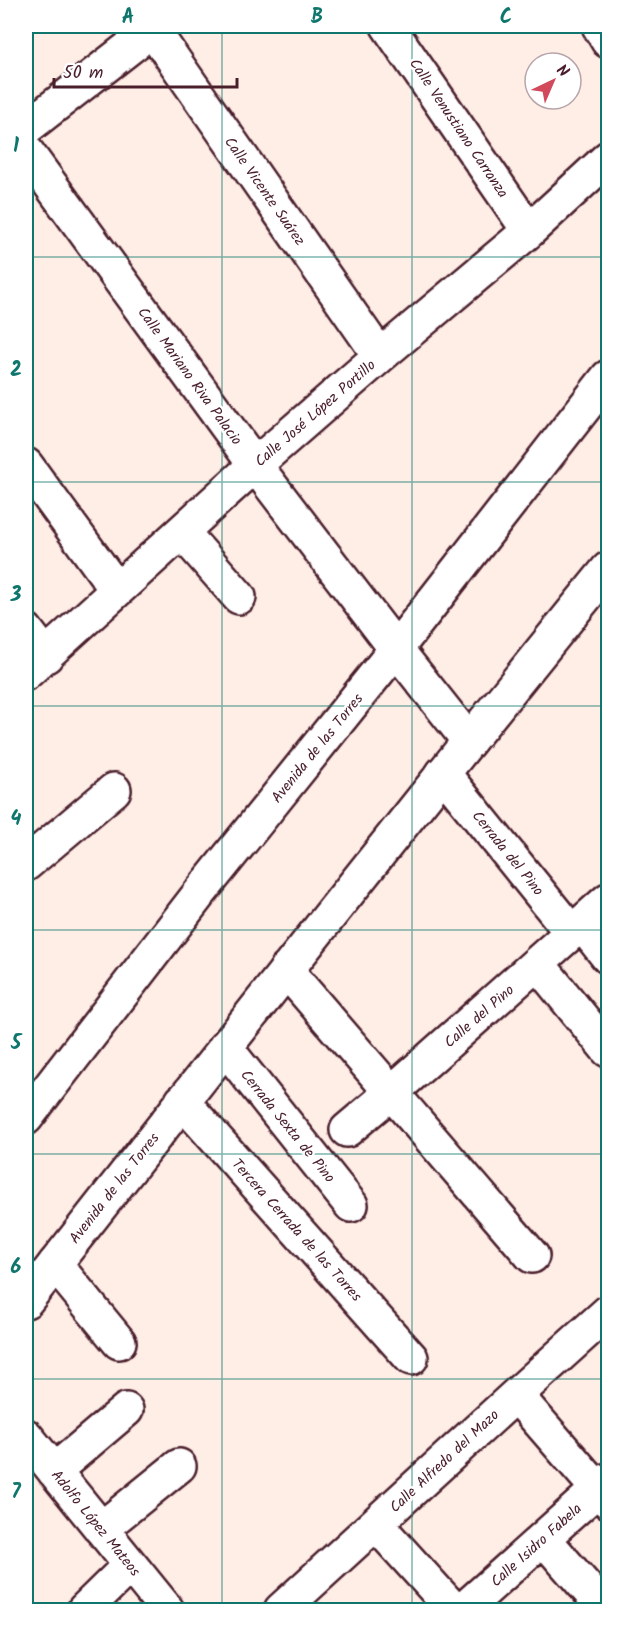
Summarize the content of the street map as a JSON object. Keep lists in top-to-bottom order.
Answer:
{
  "streets": {
    "street": [
      "Calle Venustiano Carranza",
      "Calle Vicente Suárez",
      "Calle Mariano Riva Palacio",
      "Calle José López Portillo",
      "Avenida de las Torres",
      "Cerrada del Pino",
      "Calle del Pino",
      "Cerrada Sexta de Pino",
      "Tercera Cerrada de las Torres",
      "Calle Alfredo del Mazo",
      "Adolfo López Mateos",
      "Calle Isidro Fabela"
    ]
  },
  "crossings": [
    ["Calle Venustiano Carranza", "Calle José López Portillo"],
    ["Calle Vicente Suárez", "Calle José López Portillo"],
    ["Calle Mariano Riva Palacio", "Calle José López Portillo"],
    ["Calle Mariano Riva Palacio", "Avenida de las Torres"],
    ["Avenida de las Torres", "Cerrada del Pino"],
    ["Avenida de las Torres", "Cerrada Sexta de Pino"],
    ["Avenida de las Torres", "Tercera Cerrada de las Torres"],
    ["Cerrada del Pino", "Calle del Pino"]
  ],
  "scale_bar": "50 m",
  "north": "top right",
  "grid": {
    "columns": ["A", "B", "C"],
    "rows": [
      "1",
      "2",
      "3",
      "4",
      "5",
      "6",
      "7"
    ]
  }
}
